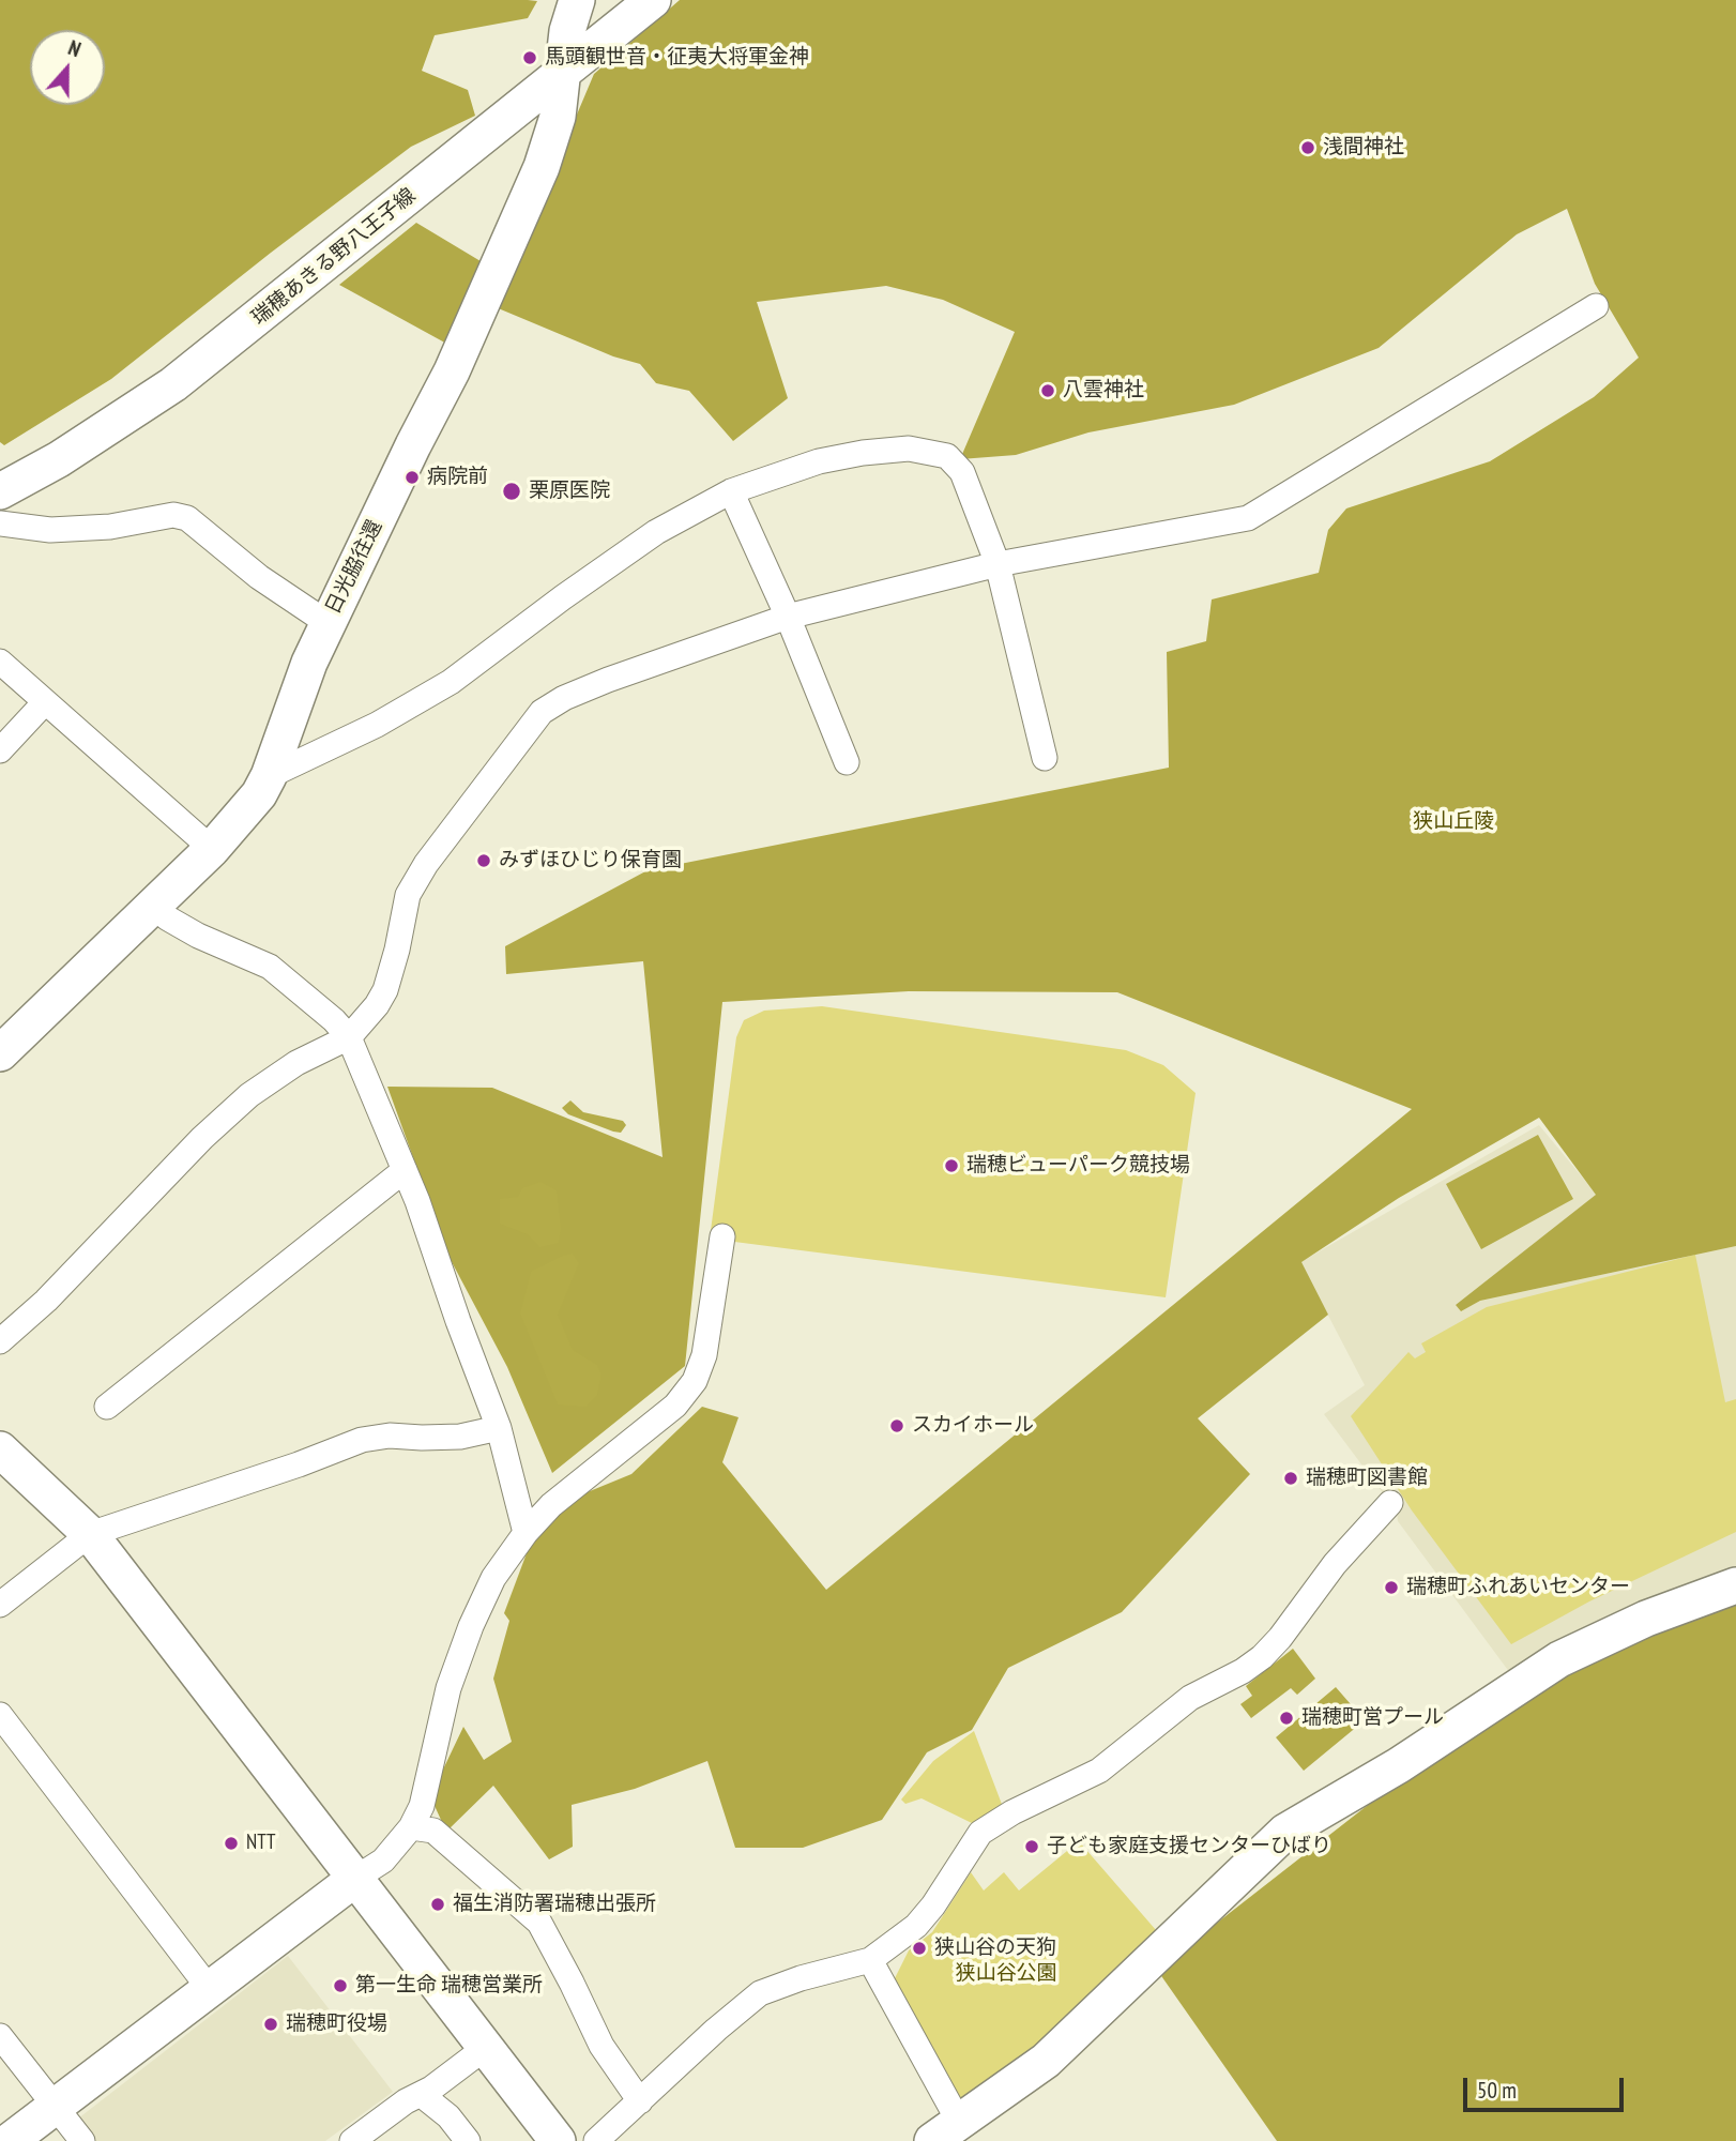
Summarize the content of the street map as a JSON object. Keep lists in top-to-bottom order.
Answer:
{
  "streets": {
    "street": ["瑞穂あきる野八王子線", "日光脇往還"]
  },
  "crossings": [
    ["瑞穂あきる野八王子線", "日光脇往還"]
  ],
  "parks": ["狭山丘陵", "狭山谷公園"],
  "places": [
    "馬頭観世音・征夷大将軍金神",
    "浅間神社",
    "八雲神社",
    "病院前",
    "栗原医院",
    "みずほひじり保育園",
    "瑞穂ビューパーク競技場",
    "スカイホール",
    "瑞穂町図書館",
    "瑞穂町ふれあいセンター",
    "瑞穂町営プール",
    "NTT",
    "子ども家庭支援センターひばり",
    "福生消防署瑞穂出張所",
    "狭山谷の天狗",
    "第一生命 瑞穂営業所",
    "瑞穂町役場"
  ],
  "scale_bar": "50 m",
  "north": "top"
}
